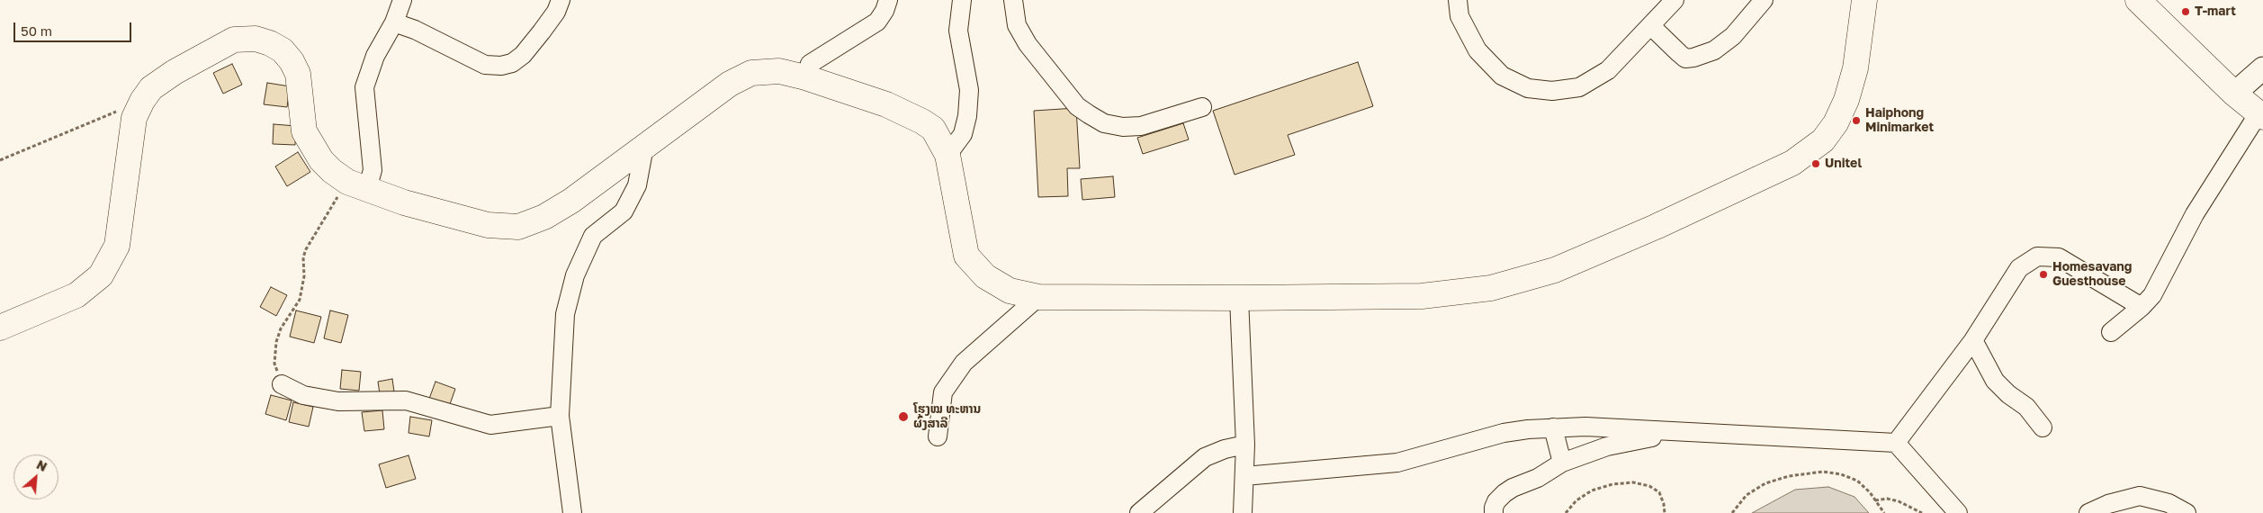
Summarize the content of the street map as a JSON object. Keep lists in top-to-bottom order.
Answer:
{
  "places": [
    "T-mart",
    "Haiphong Minimarket",
    "Unitel",
    "Homesavang Guesthouse",
    "ໂຮງໝ ທະຫານ ຜົ້ງສາລີ"
  ],
  "scale_bar": "50 m",
  "north": "top right"
}
